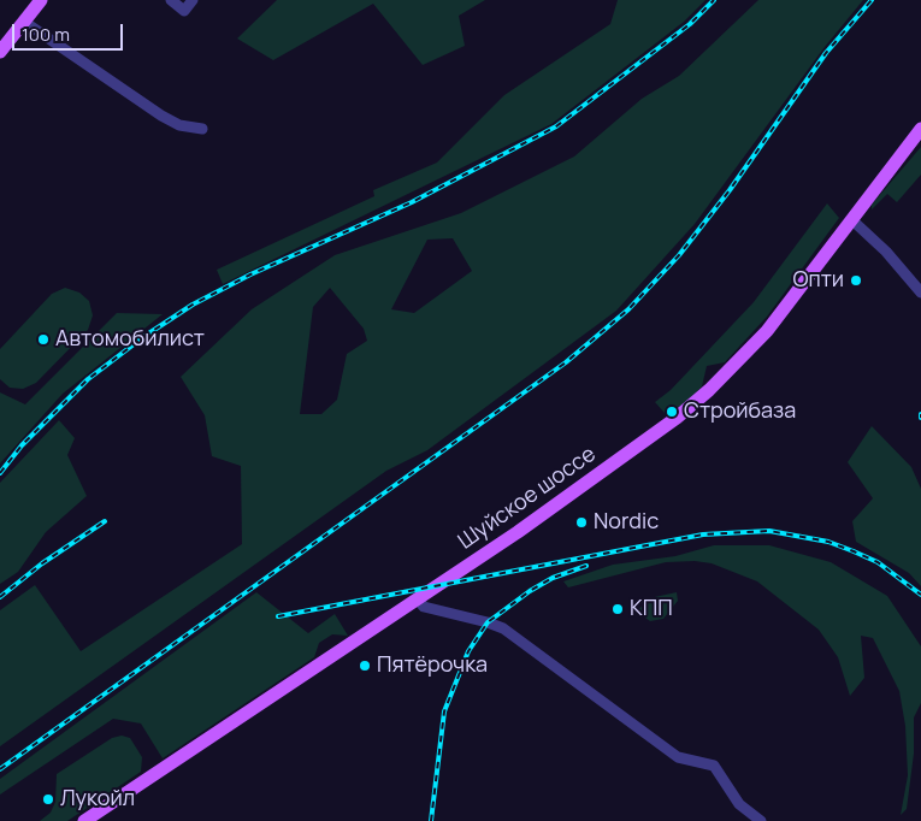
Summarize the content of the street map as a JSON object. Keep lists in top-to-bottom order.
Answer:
{
  "streets": {
    "main road": ["Шуйское шоссе"]
  },
  "places": [
    "Опти",
    "Автомобилист",
    "Стройбаза",
    "Nordic",
    "КПП",
    "Пятёрочка",
    "Лукойл"
  ],
  "scale_bar": "100 m"
}
